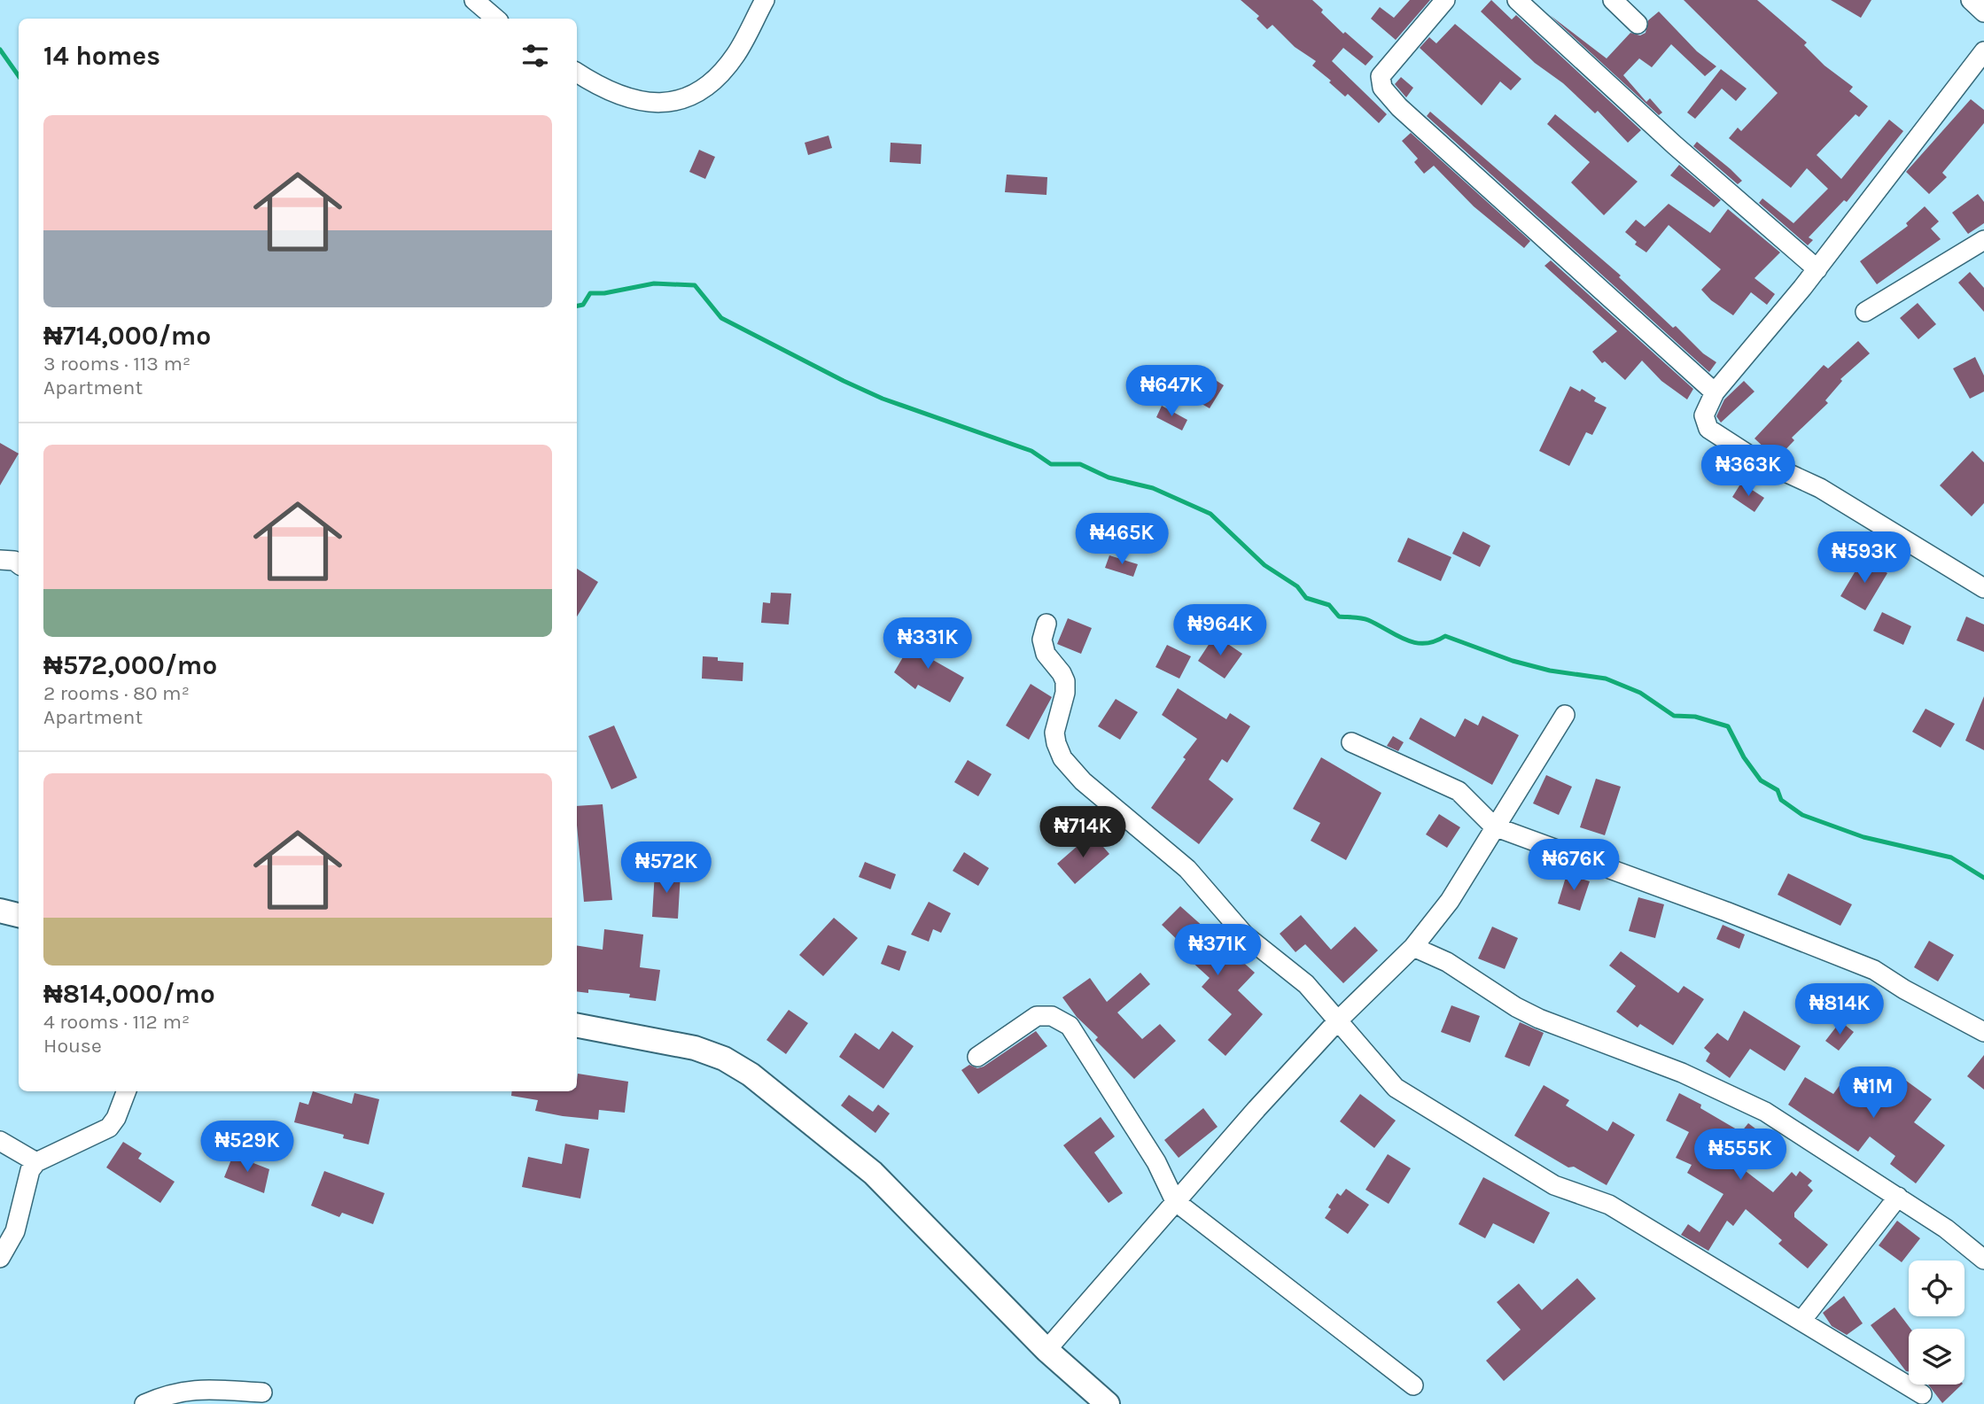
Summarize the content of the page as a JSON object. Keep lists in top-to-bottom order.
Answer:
{
  "page": {
    "heading": "14 homes",
    "list": [
      {
        "name": "₦714,000/mo",
        "note": "3 rooms · 113 m² · Apartment"
      },
      {
        "name": "₦572,000/mo",
        "note": "2 rooms · 80 m² · Apartment"
      },
      {
        "name": "₦814,000/mo",
        "note": "4 rooms · 112 m² · House"
      }
    ],
    "price": [
      "₦647K",
      "₦363K",
      "₦465K",
      "₦593K",
      "₦964K",
      "₦331K",
      "₦714K",
      "₦676K",
      "₦572K",
      "₦371K",
      "₦814K",
      "₦1M",
      "₦529K",
      "₦555K"
    ]
  }
}
